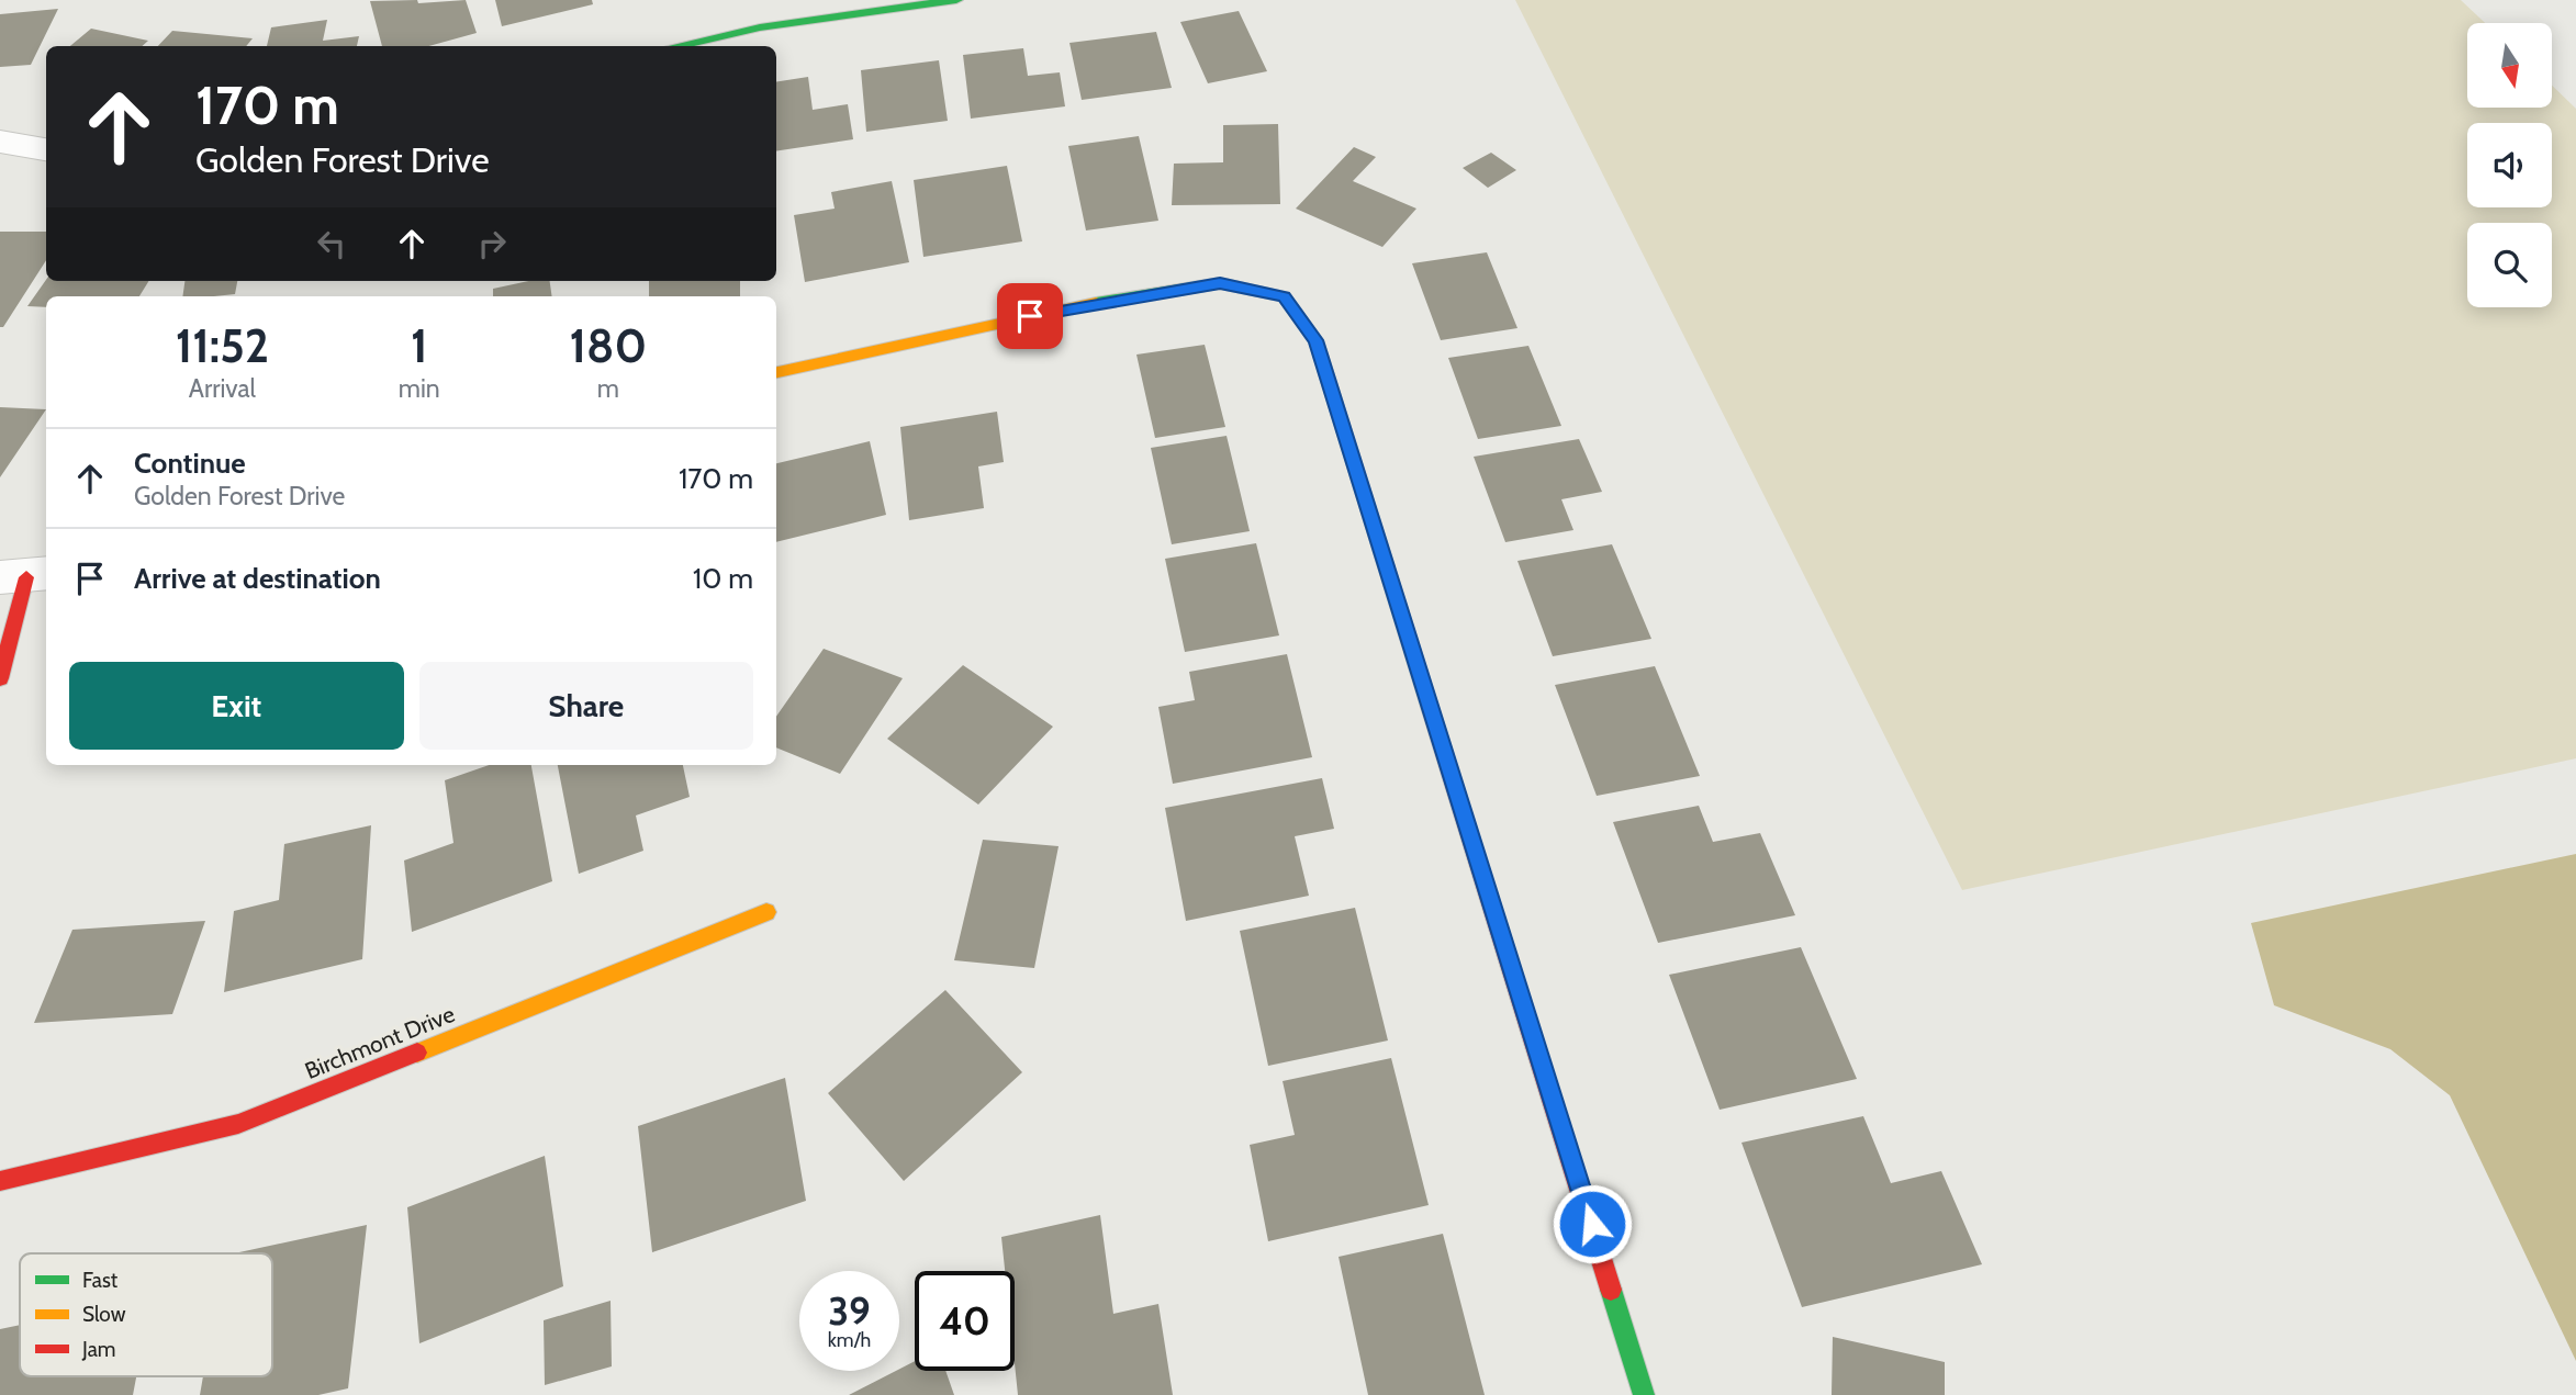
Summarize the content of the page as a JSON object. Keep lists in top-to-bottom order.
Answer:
{
  "streets": {
    "street": ["Birchmont Drive"]
  },
  "legend": ["Fast", "Slow", "Jam"],
  "north": "bottom",
  "page": {
    "turn": ["170 m", "Golden Forest Drive"],
    "eta": [
      "11:52",
      "Arrival",
      "1",
      "min",
      "180",
      "m"
    ],
    "list": [
      {
        "name": "Continue",
        "note": "Golden Forest Drive",
        "value": "170 m"
      },
      {
        "name": "Arrive at destination",
        "value": "10 m"
      }
    ],
    "buttons": ["Exit", "Share"],
    "speed": "39 km/h",
    "limit": "40"
  }
}
